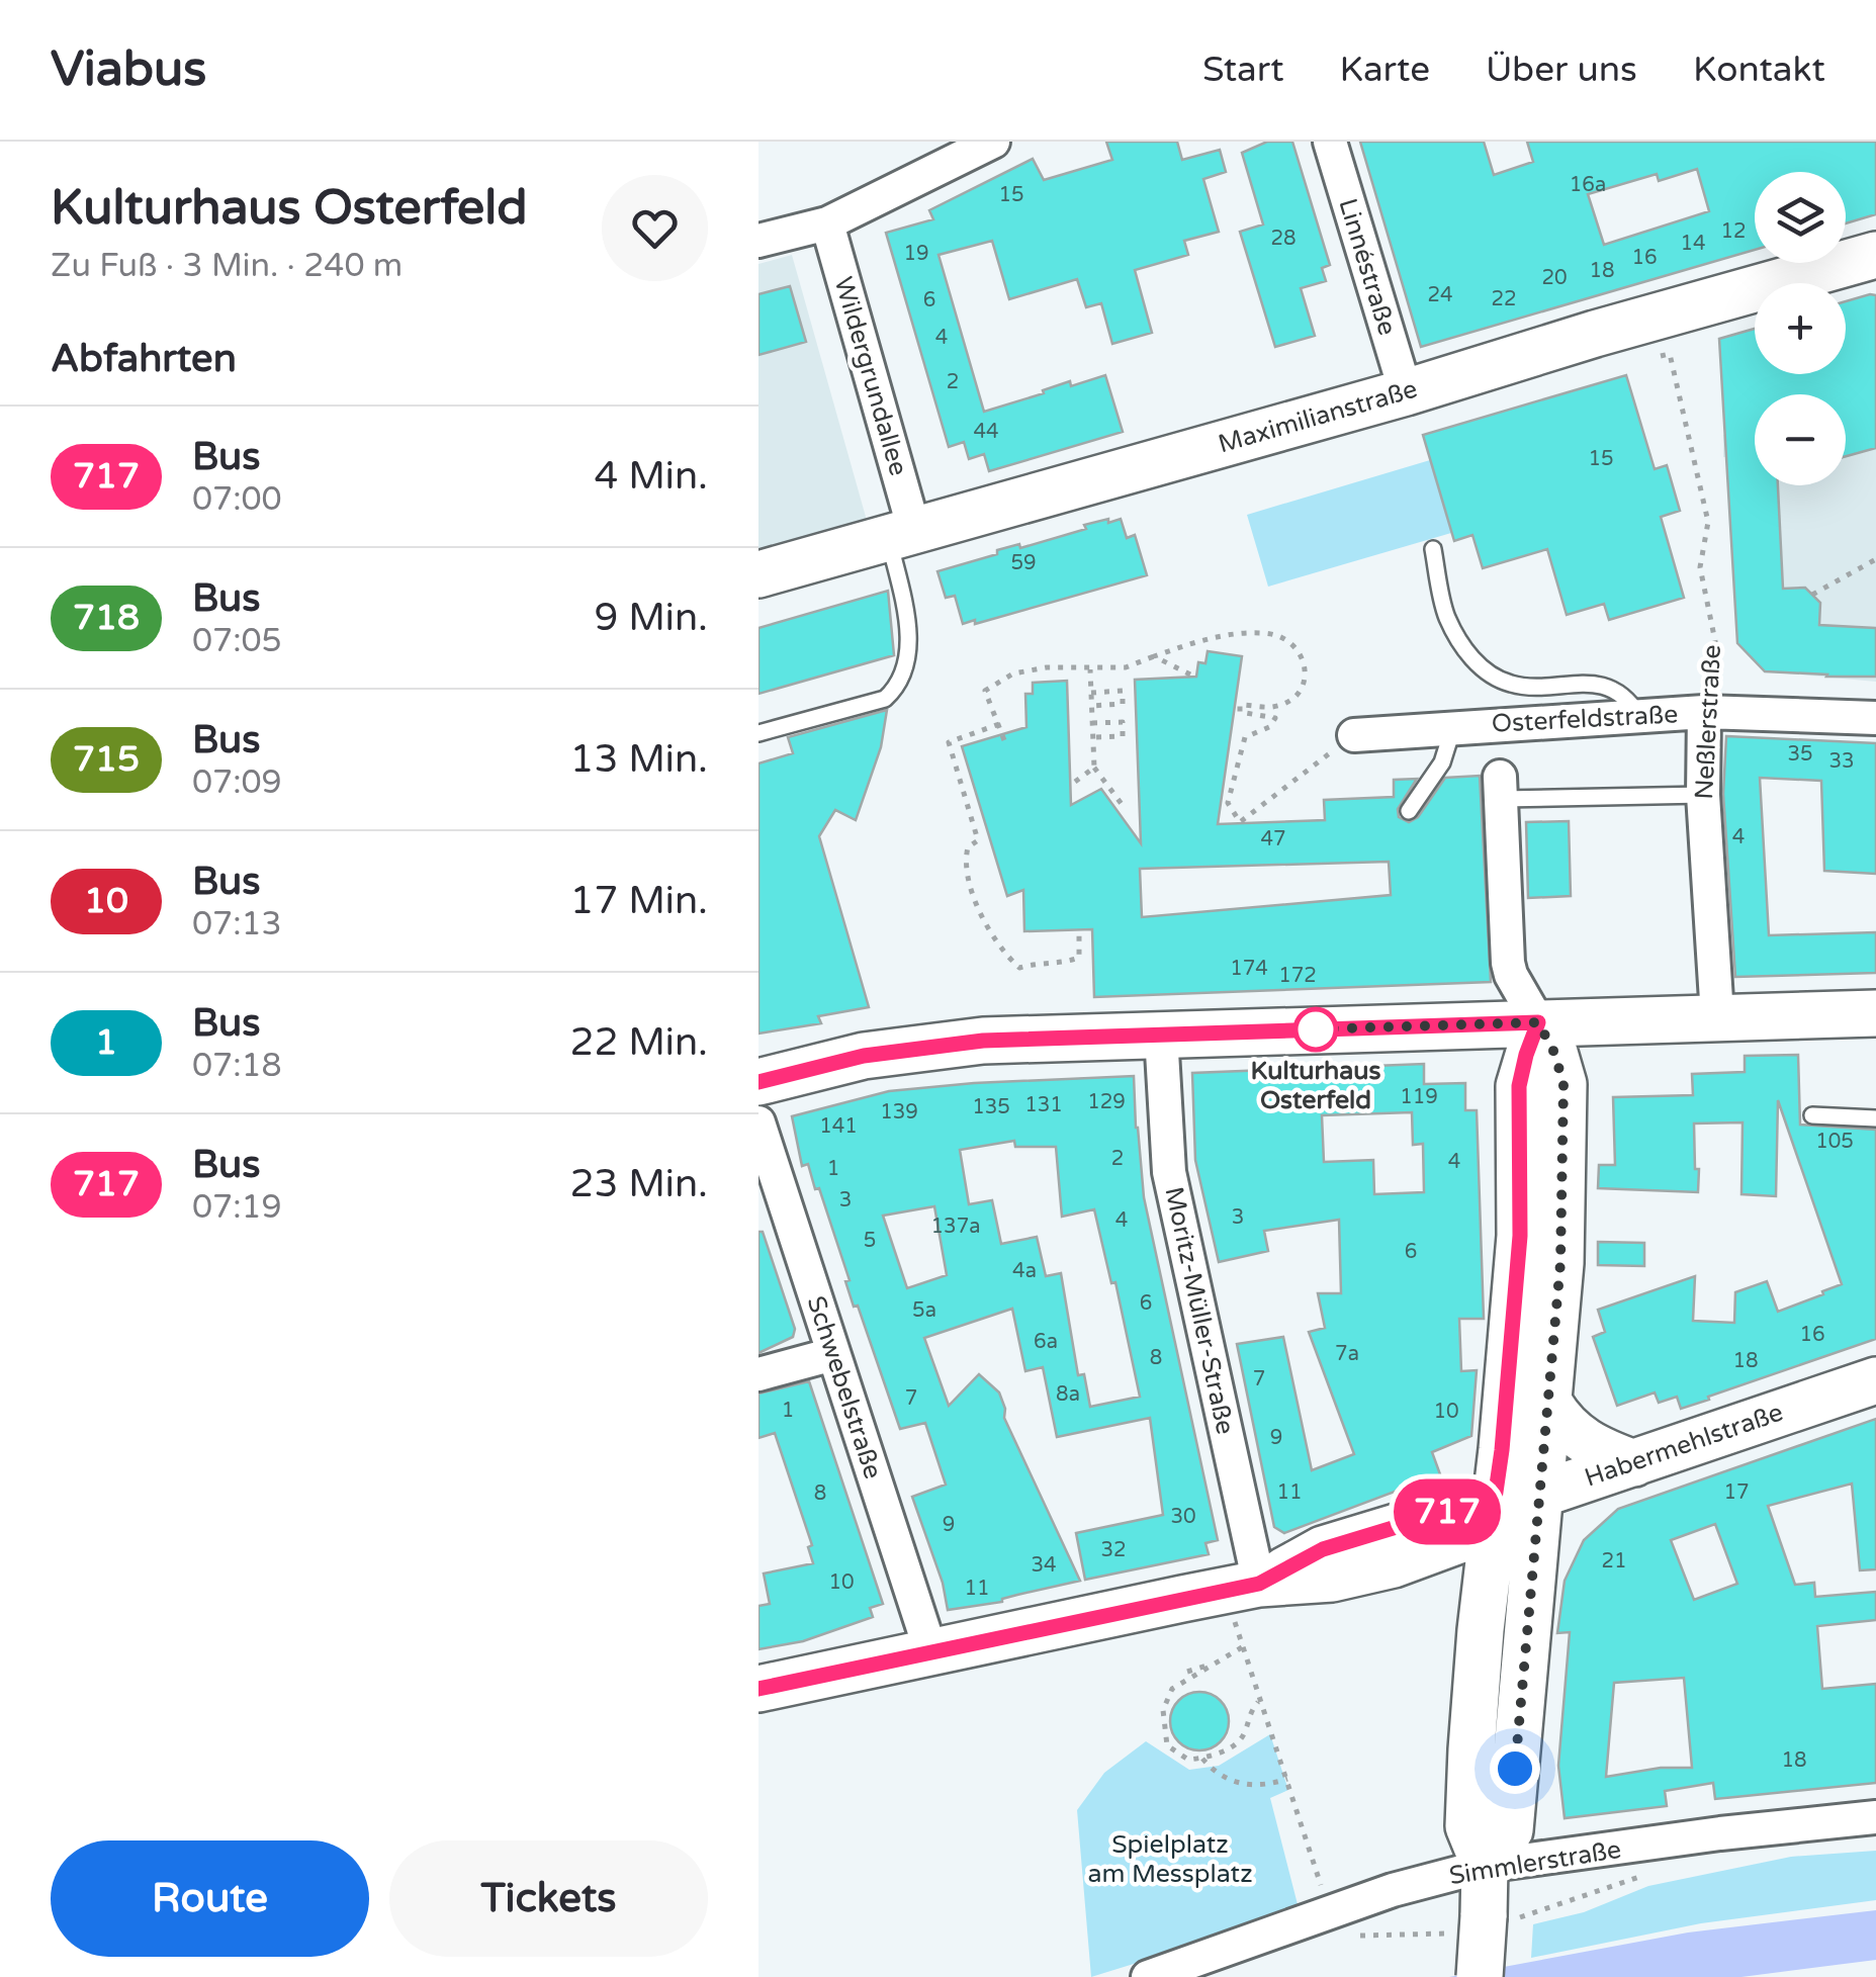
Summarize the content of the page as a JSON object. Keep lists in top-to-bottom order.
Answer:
{
  "streets": {
    "main road": ["Maximilianstraße", "Habermehlstraße"],
    "street": [
      "Linnéstraße",
      "Wildergrundallee",
      "Osterfeldstraße",
      "Neßlerstraße",
      "Moritz-Müller-Straße",
      "Schwebelstraße",
      "Simmlerstraße"
    ]
  },
  "crossings": [
    ["Linnéstraße", "Maximilianstraße"],
    ["Wildergrundallee", "Maximilianstraße"],
    ["Osterfeldstraße", "Neßlerstraße"],
    ["Moritz-Müller-Straße", "Habermehlstraße"],
    ["Schwebelstraße", "Habermehlstraße"]
  ],
  "parks": ["Spielplatz am Messplatz"],
  "places": ["Kulturhaus Osterfeld"],
  "lines": ["bus line 717"],
  "house_numbers": [
    "16a",
    "15",
    "12",
    "28",
    "14",
    "19",
    "16",
    "18",
    "20",
    "24",
    "22",
    "6",
    "4",
    "2",
    "44",
    "15",
    "59",
    "35",
    "33",
    "4",
    "47",
    "174",
    "172",
    "119",
    "129",
    "131",
    "135",
    "139",
    "141",
    "105",
    "2",
    "4",
    "1",
    "3",
    "3",
    "4",
    "137a",
    "5",
    "6",
    "4a",
    "6",
    "5a",
    "16",
    "6a",
    "7a",
    "8",
    "18",
    "7",
    "8a",
    "7",
    "1",
    "10",
    "9",
    "11",
    "17",
    "8",
    "30",
    "9",
    "32",
    "21",
    "34",
    "10",
    "11",
    "18"
  ],
  "page": {
    "header": "Viabus",
    "nav": [
      "Start",
      "Karte",
      "Über uns",
      "Kontakt"
    ],
    "heading": [
      ["Kulturhaus Osterfeld", "Zu Fuß · 3 Min. · 240 m"],
      "Abfahrten"
    ],
    "on_map": "717",
    "map_buttons": ["+", "−"],
    "list": [
      {
        "mark": "717",
        "name": "Bus",
        "note": "07:00",
        "value": "4 Min."
      },
      {
        "mark": "718",
        "name": "Bus",
        "note": "07:05",
        "value": "9 Min."
      },
      {
        "mark": "715",
        "name": "Bus",
        "note": "07:09",
        "value": "13 Min."
      },
      {
        "mark": "10",
        "name": "Bus",
        "note": "07:13",
        "value": "17 Min."
      },
      {
        "mark": "1",
        "name": "Bus",
        "note": "07:18",
        "value": "22 Min."
      },
      {
        "mark": "717",
        "name": "Bus",
        "note": "07:19",
        "value": "23 Min."
      }
    ],
    "buttons": ["Route", "Tickets"]
  }
}
